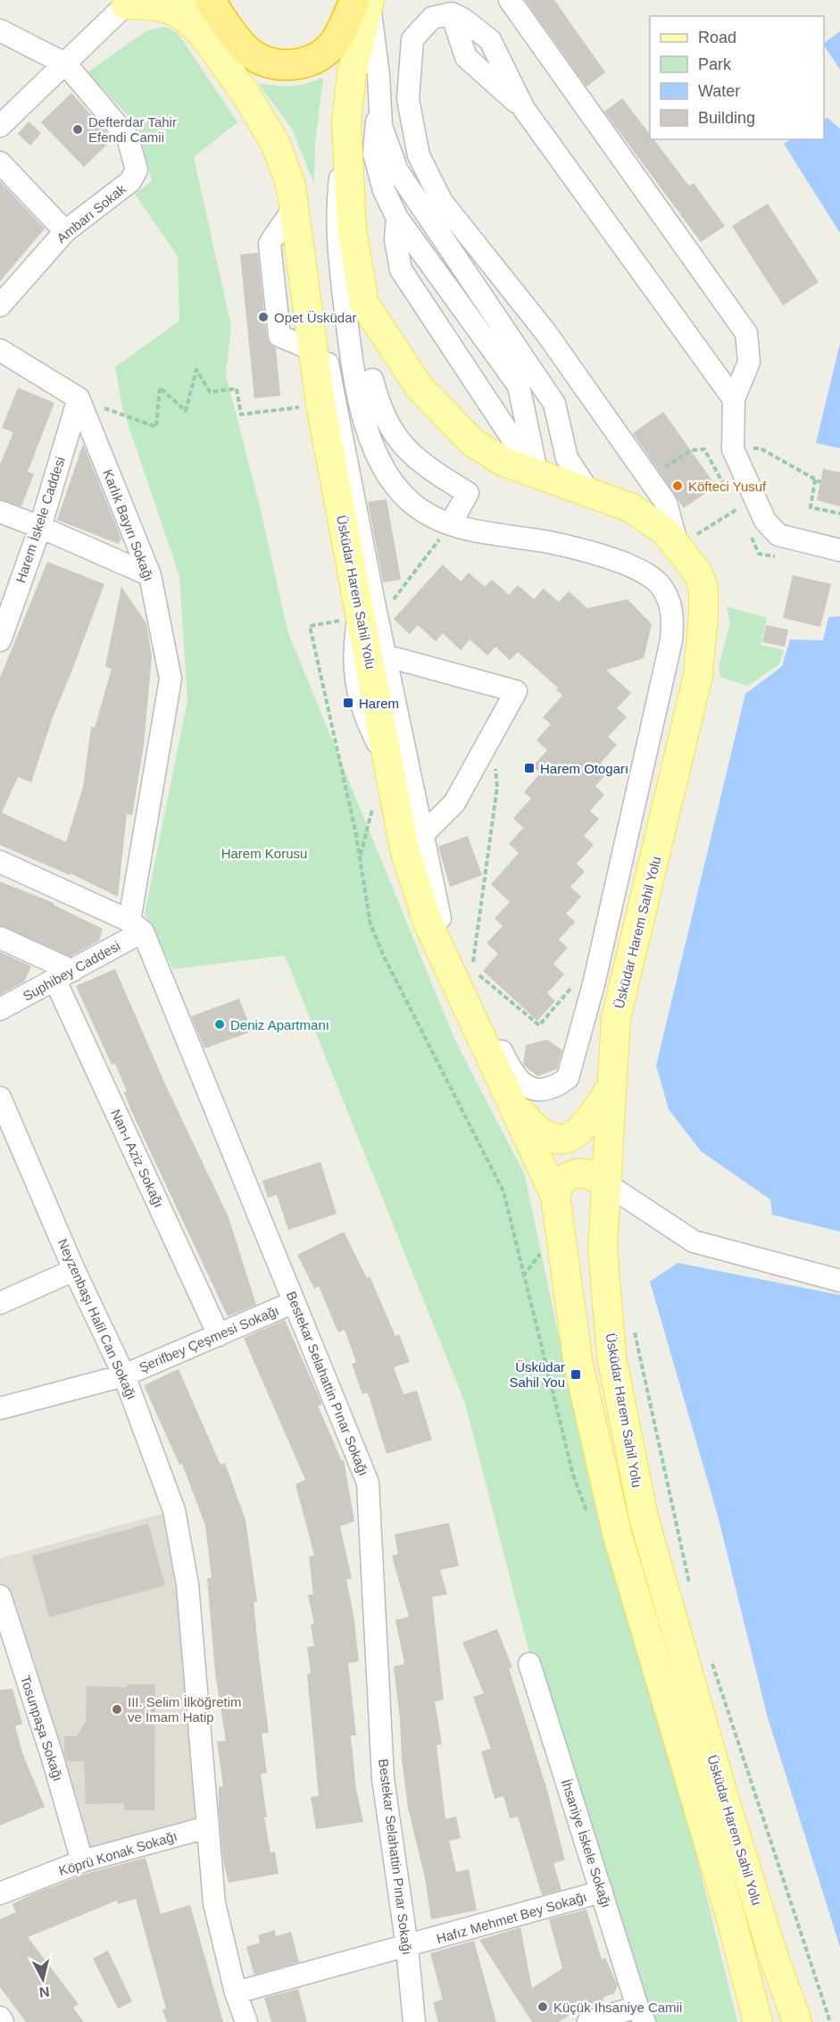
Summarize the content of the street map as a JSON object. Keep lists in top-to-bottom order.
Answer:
{
  "streets": {
    "main road": ["Üsküdar Harem Sahil Yolu"],
    "street": [
      "Ambarı Sokak",
      "Harem İskele Caddesi",
      "Karlık Bayırı Sokağı",
      "Suphibey Caddesi",
      "Nan-ı Aziz Sokağı",
      "Neyzenbaşı Halil Can Sokağı",
      "Şerifbey Çeşmesi Sokağı",
      "Bestekar Selahattin Pınar Sokağı",
      "Tosunpaşa Sokağı",
      "İhsaniye İskele Sokağı",
      "Köprü Konak Sokağı",
      "Hafız Mehmet Bey Sokağı"
    ]
  },
  "crossings": [
    ["Harem İskele Caddesi", "Karlık Bayırı Sokağı"],
    ["Karlık Bayırı Sokağı", "Suphibey Caddesi"],
    ["Karlık Bayırı Sokağı", "Bestekar Selahattin Pınar Sokağı"],
    ["Suphibey Caddesi", "Nan-ı Aziz Sokağı"],
    ["Suphibey Caddesi", "Bestekar Selahattin Pınar Sokağı"],
    ["Nan-ı Aziz Sokağı", "Şerifbey Çeşmesi Sokağı"],
    ["Neyzenbaşı Halil Can Sokağı", "Şerifbey Çeşmesi Sokağı"],
    ["Neyzenbaşı Halil Can Sokağı", "Köprü Konak Sokağı"],
    ["Neyzenbaşı Halil Can Sokağı", "Hafız Mehmet Bey Sokağı"],
    ["Şerifbey Çeşmesi Sokağı", "Bestekar Selahattin Pınar Sokağı"],
    ["Bestekar Selahattin Pınar Sokağı", "Hafız Mehmet Bey Sokağı"],
    ["Tosunpaşa Sokağı", "Köprü Konak Sokağı"],
    ["İhsaniye İskele Sokağı", "Hafız Mehmet Bey Sokağı"]
  ],
  "parks": ["Harem Korusu"],
  "places": {
    "other": [
      "Defterdar Tahir Efendi Camii",
      "Opet Üsküdar",
      "Köfteci Yusuf",
      "Deniz Apartmanı",
      "III. Selim İlköğretim ve İmam Hatip",
      "Küçük Ihsaniye Camii"
    ],
    "transit": ["Harem", "Harem Otogarı", "Üsküdar Sahil You"]
  },
  "legend": [
    "Road",
    "Park",
    "Water",
    "Building"
  ],
  "north": "bottom"
}
